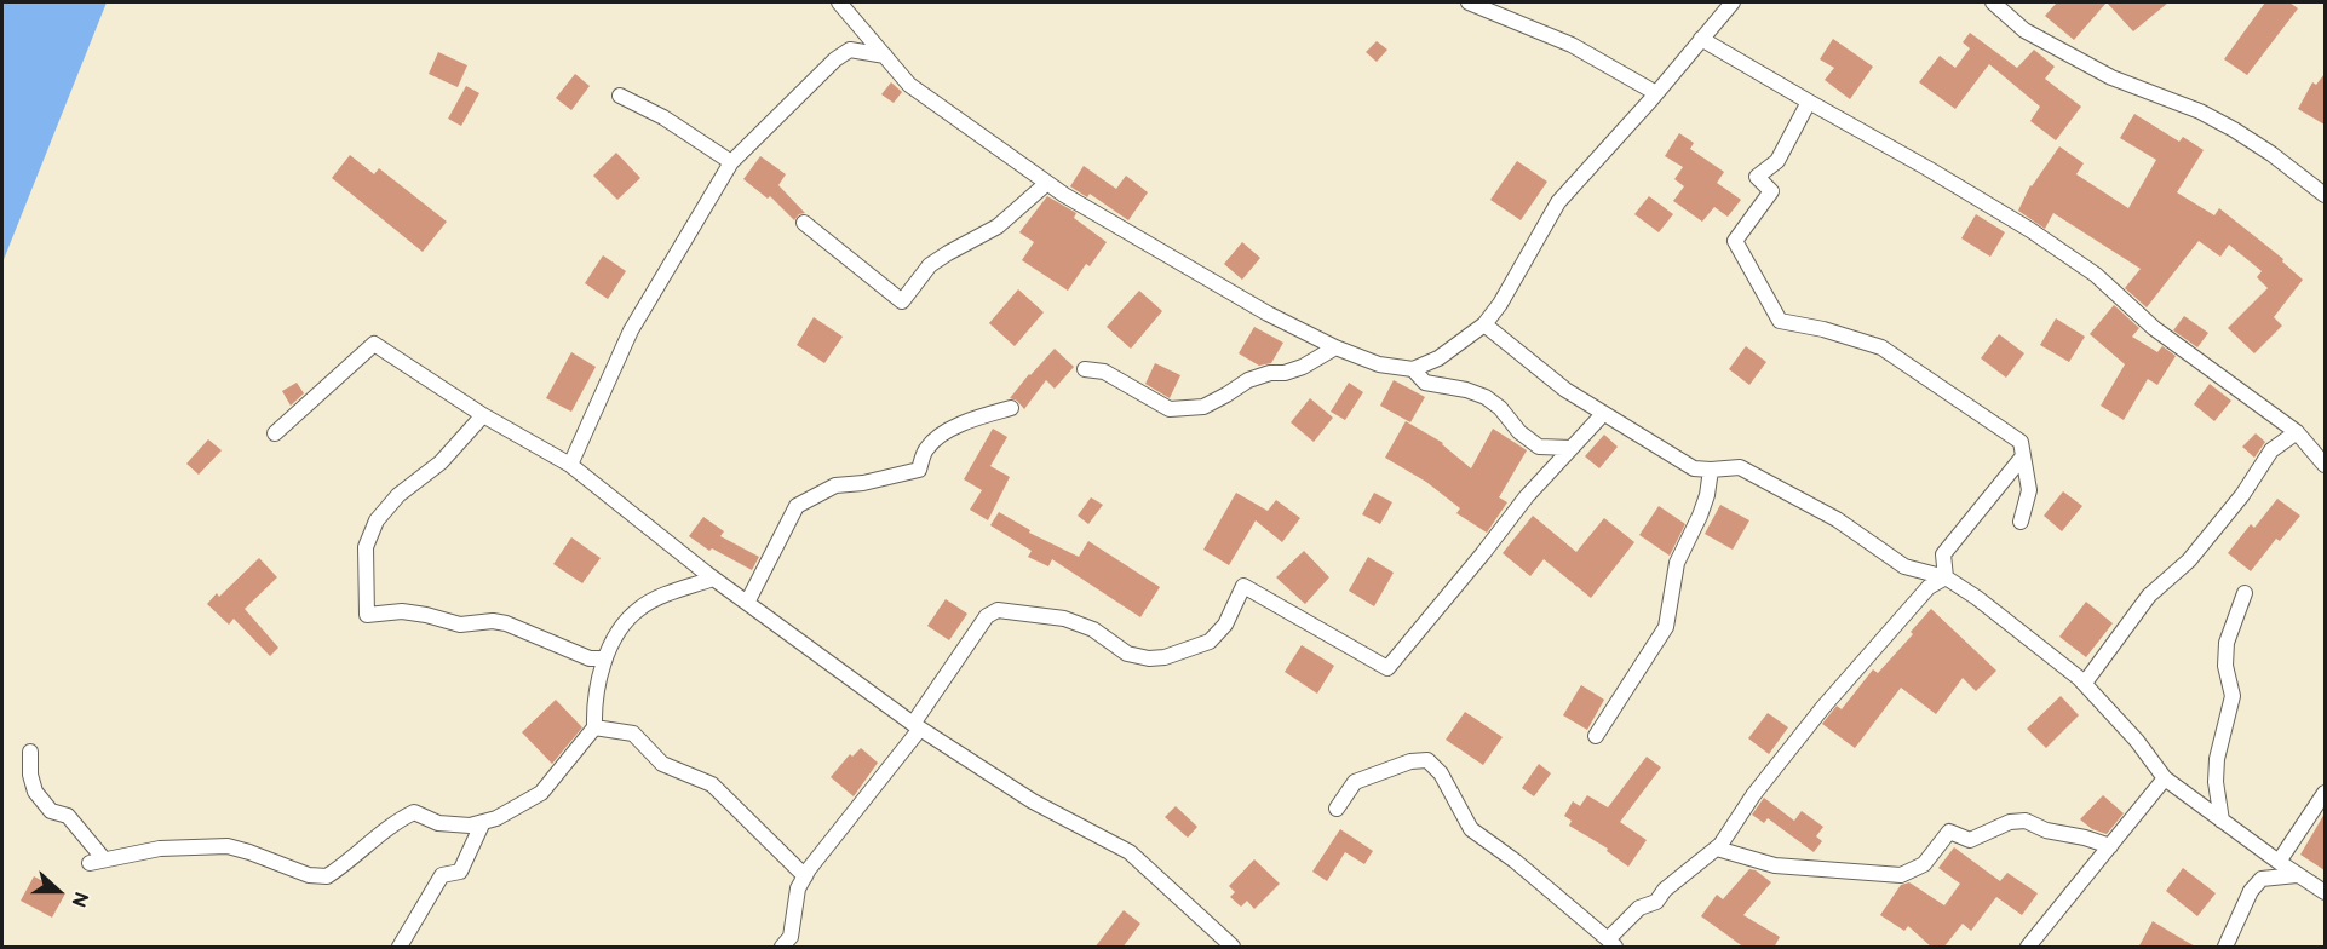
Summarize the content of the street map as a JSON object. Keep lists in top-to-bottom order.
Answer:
{
  "north": "right"
}
